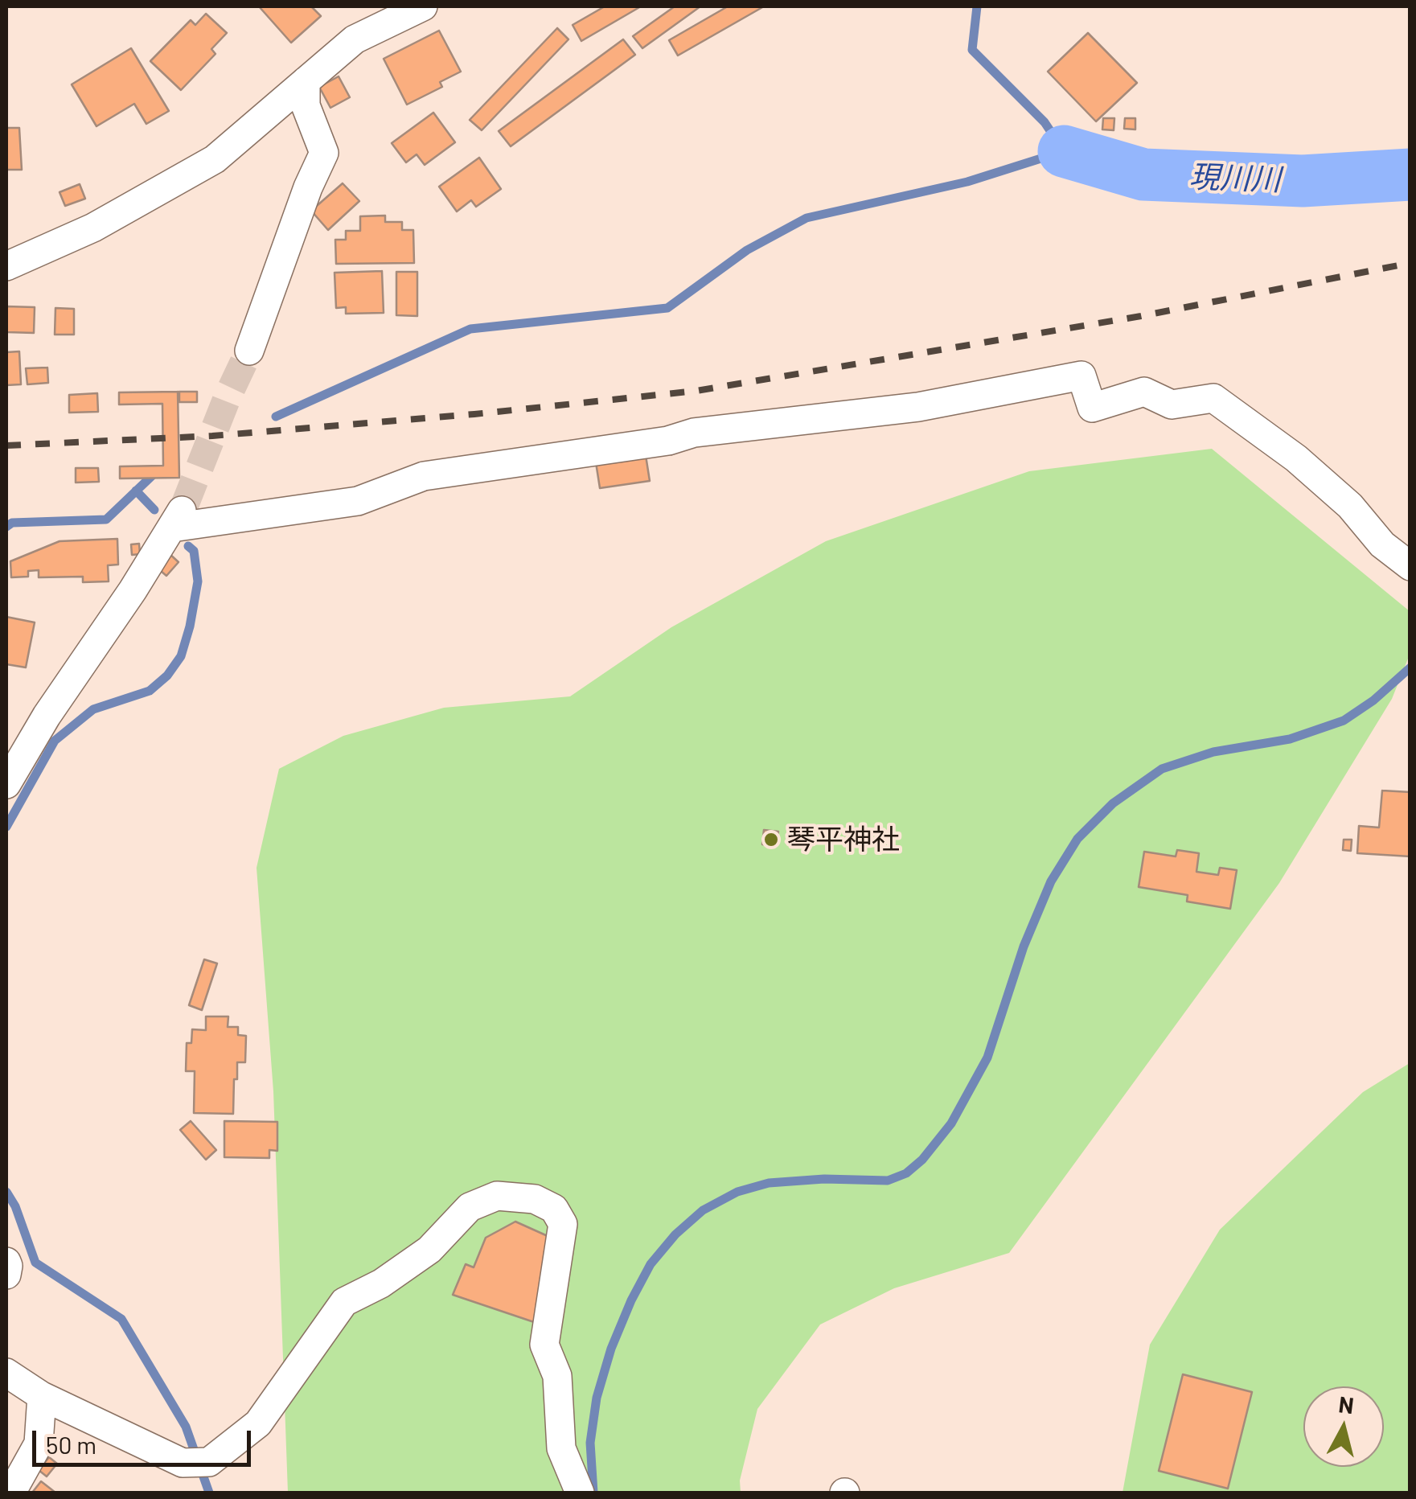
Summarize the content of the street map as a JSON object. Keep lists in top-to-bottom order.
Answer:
{
  "water": ["現川川"],
  "places": ["琴平神社"],
  "scale_bar": "50 m",
  "north": "top"
}
